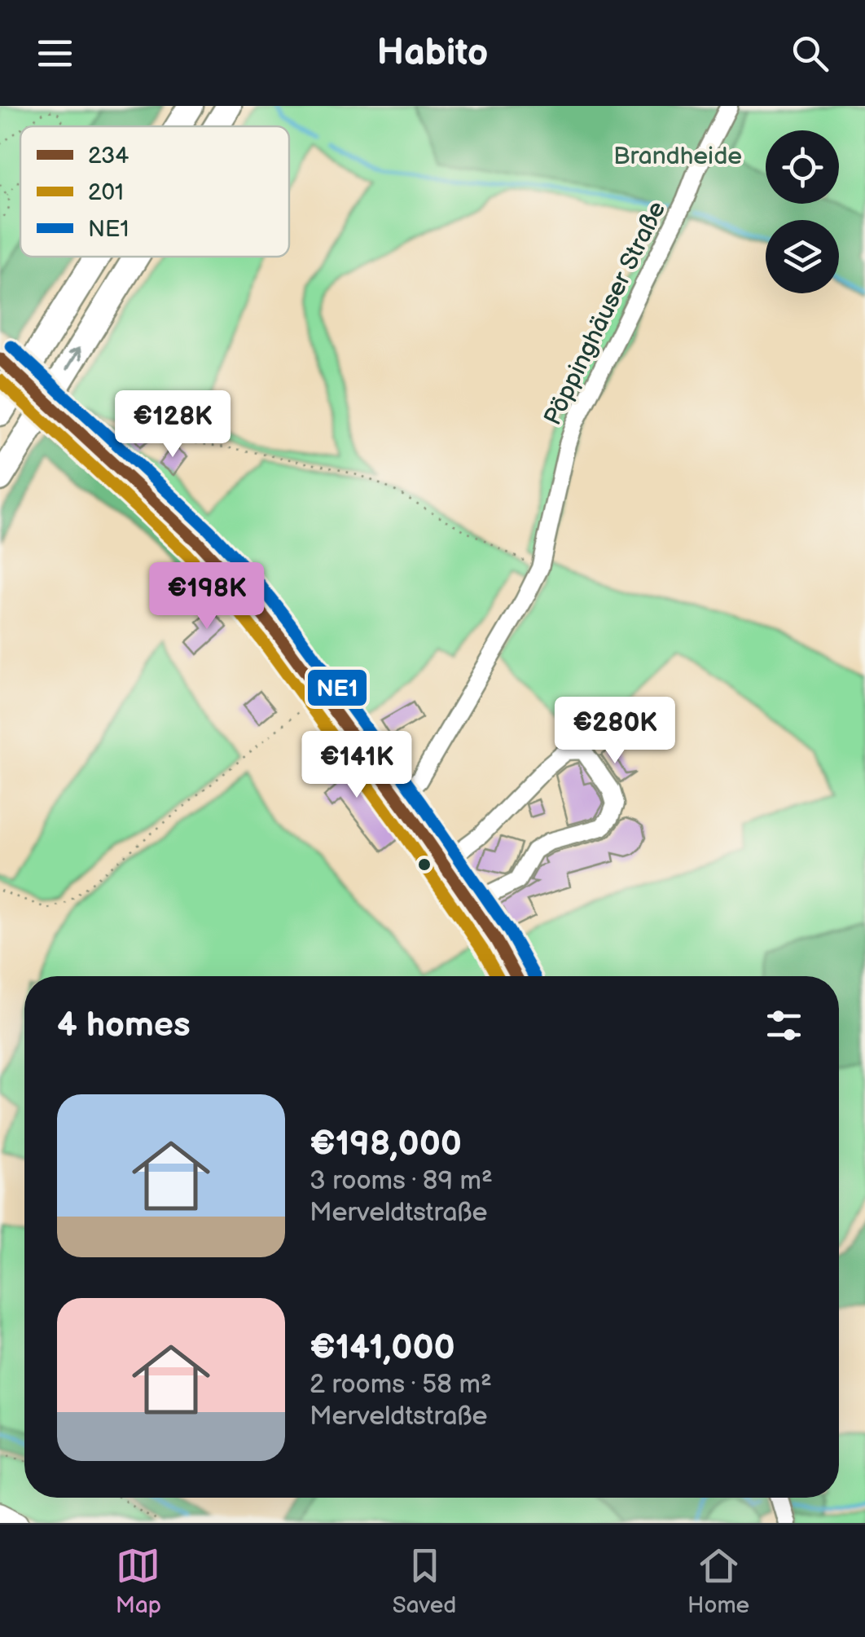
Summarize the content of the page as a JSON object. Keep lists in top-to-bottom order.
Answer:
{
  "streets": {
    "street": ["Pöppinghäuser Straße"]
  },
  "parks": ["Brandheide"],
  "lines": ["transit line NE1", "transit line 234", "transit line 201"],
  "legend": ["234", "201", "NE1"],
  "page": {
    "header": "Habito",
    "price": [
      "€128K",
      "€198K",
      "€280K",
      "€141K"
    ],
    "heading": "4 homes",
    "list": [
      {
        "name": "€198,000",
        "note": "3 rooms · 89 m² · Merveldtstraße"
      },
      {
        "name": "€141,000",
        "note": "2 rooms · 58 m² · Merveldtstraße"
      }
    ],
    "tabs": ["Map", "Saved", "Home"]
  }
}
